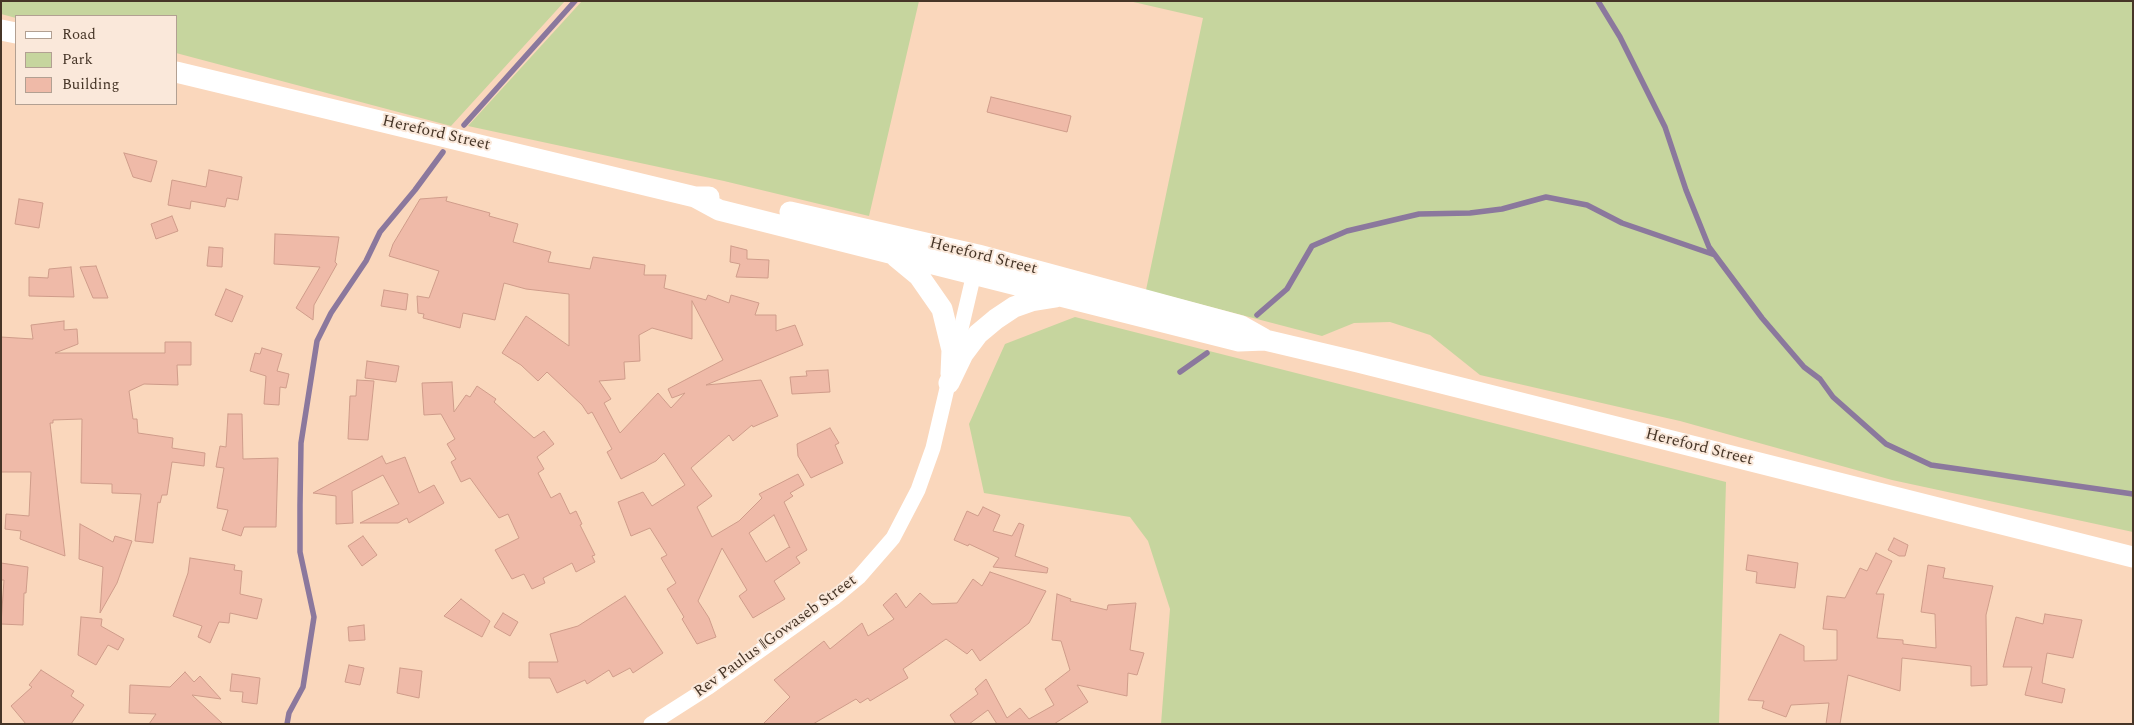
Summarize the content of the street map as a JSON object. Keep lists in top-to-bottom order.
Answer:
{
  "streets": {
    "main road": ["Hereford Street"],
    "street": ["Rev Paulus ǁGowaseb Street"]
  },
  "crossings": [
    ["Hereford Street", "Rev Paulus ǁGowaseb Street"]
  ],
  "legend": ["Road", "Park", "Building"]
}
